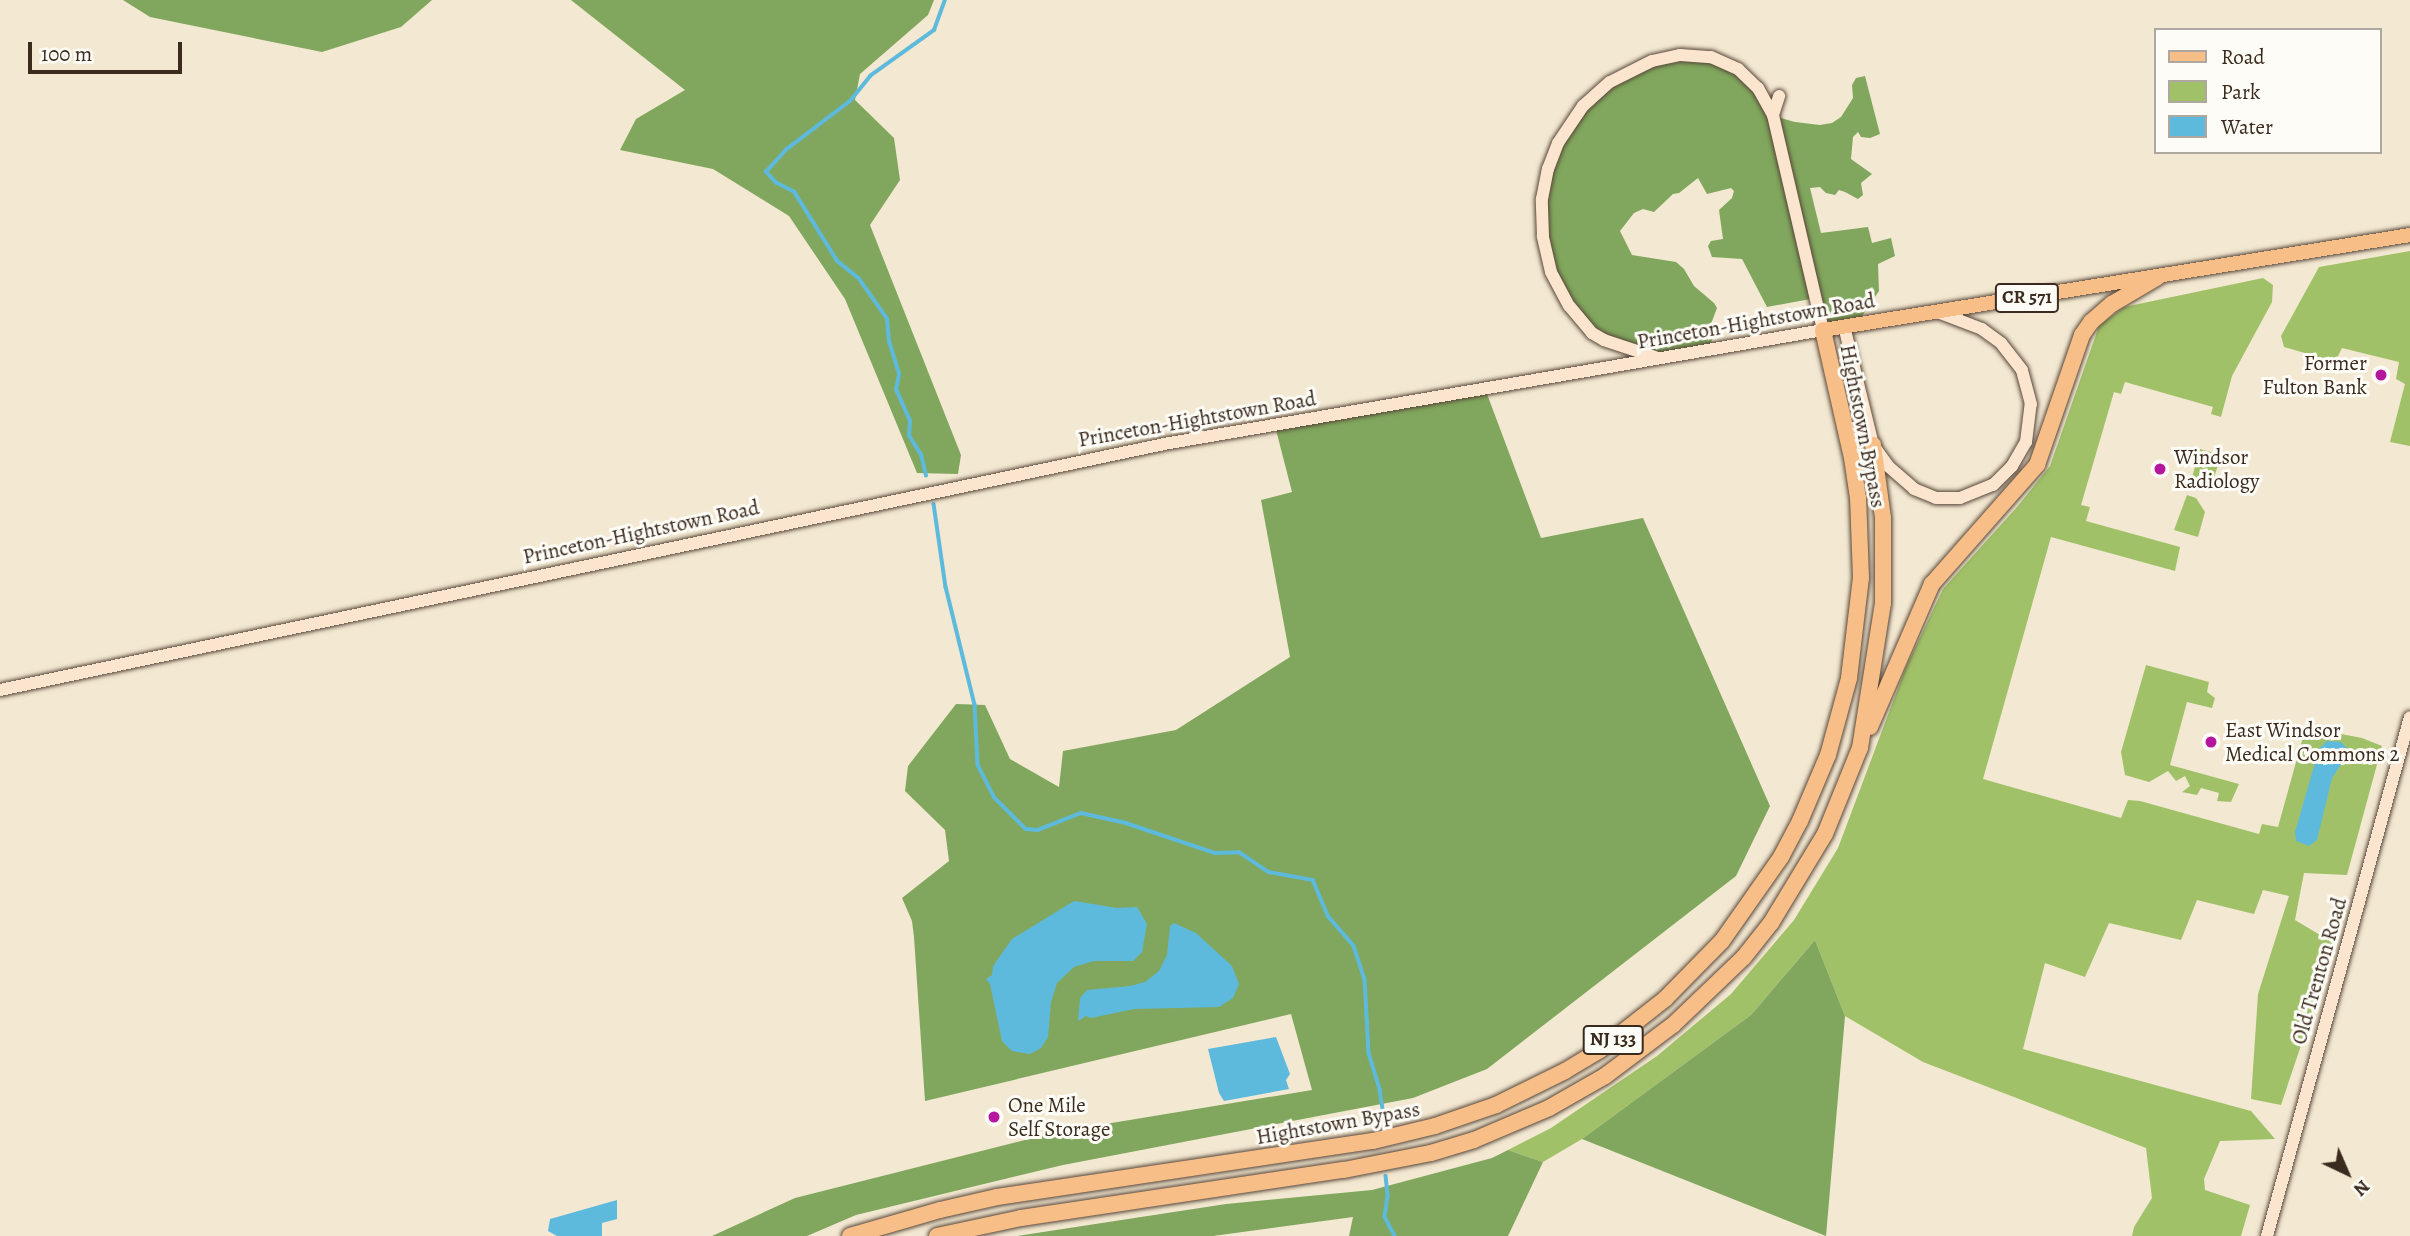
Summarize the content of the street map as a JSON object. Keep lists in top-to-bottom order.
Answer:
{
  "streets": {
    "highway": ["Hightstown Bypass", "NJ 133"],
    "main road": ["CR 571", "Princeton-Hightstown Road", "Old Trenton Road"]
  },
  "crossings": [
    ["Princeton-Hightstown Road", "Hightstown Bypass"]
  ],
  "places": [
    "Former Fulton Bank",
    "Windsor Radiology",
    "East Windsor Medical Commons 2",
    "One Mile Self Storage"
  ],
  "legend": ["Road", "Park", "Water"],
  "scale_bar": "100 m",
  "north": "bottom right"
}
